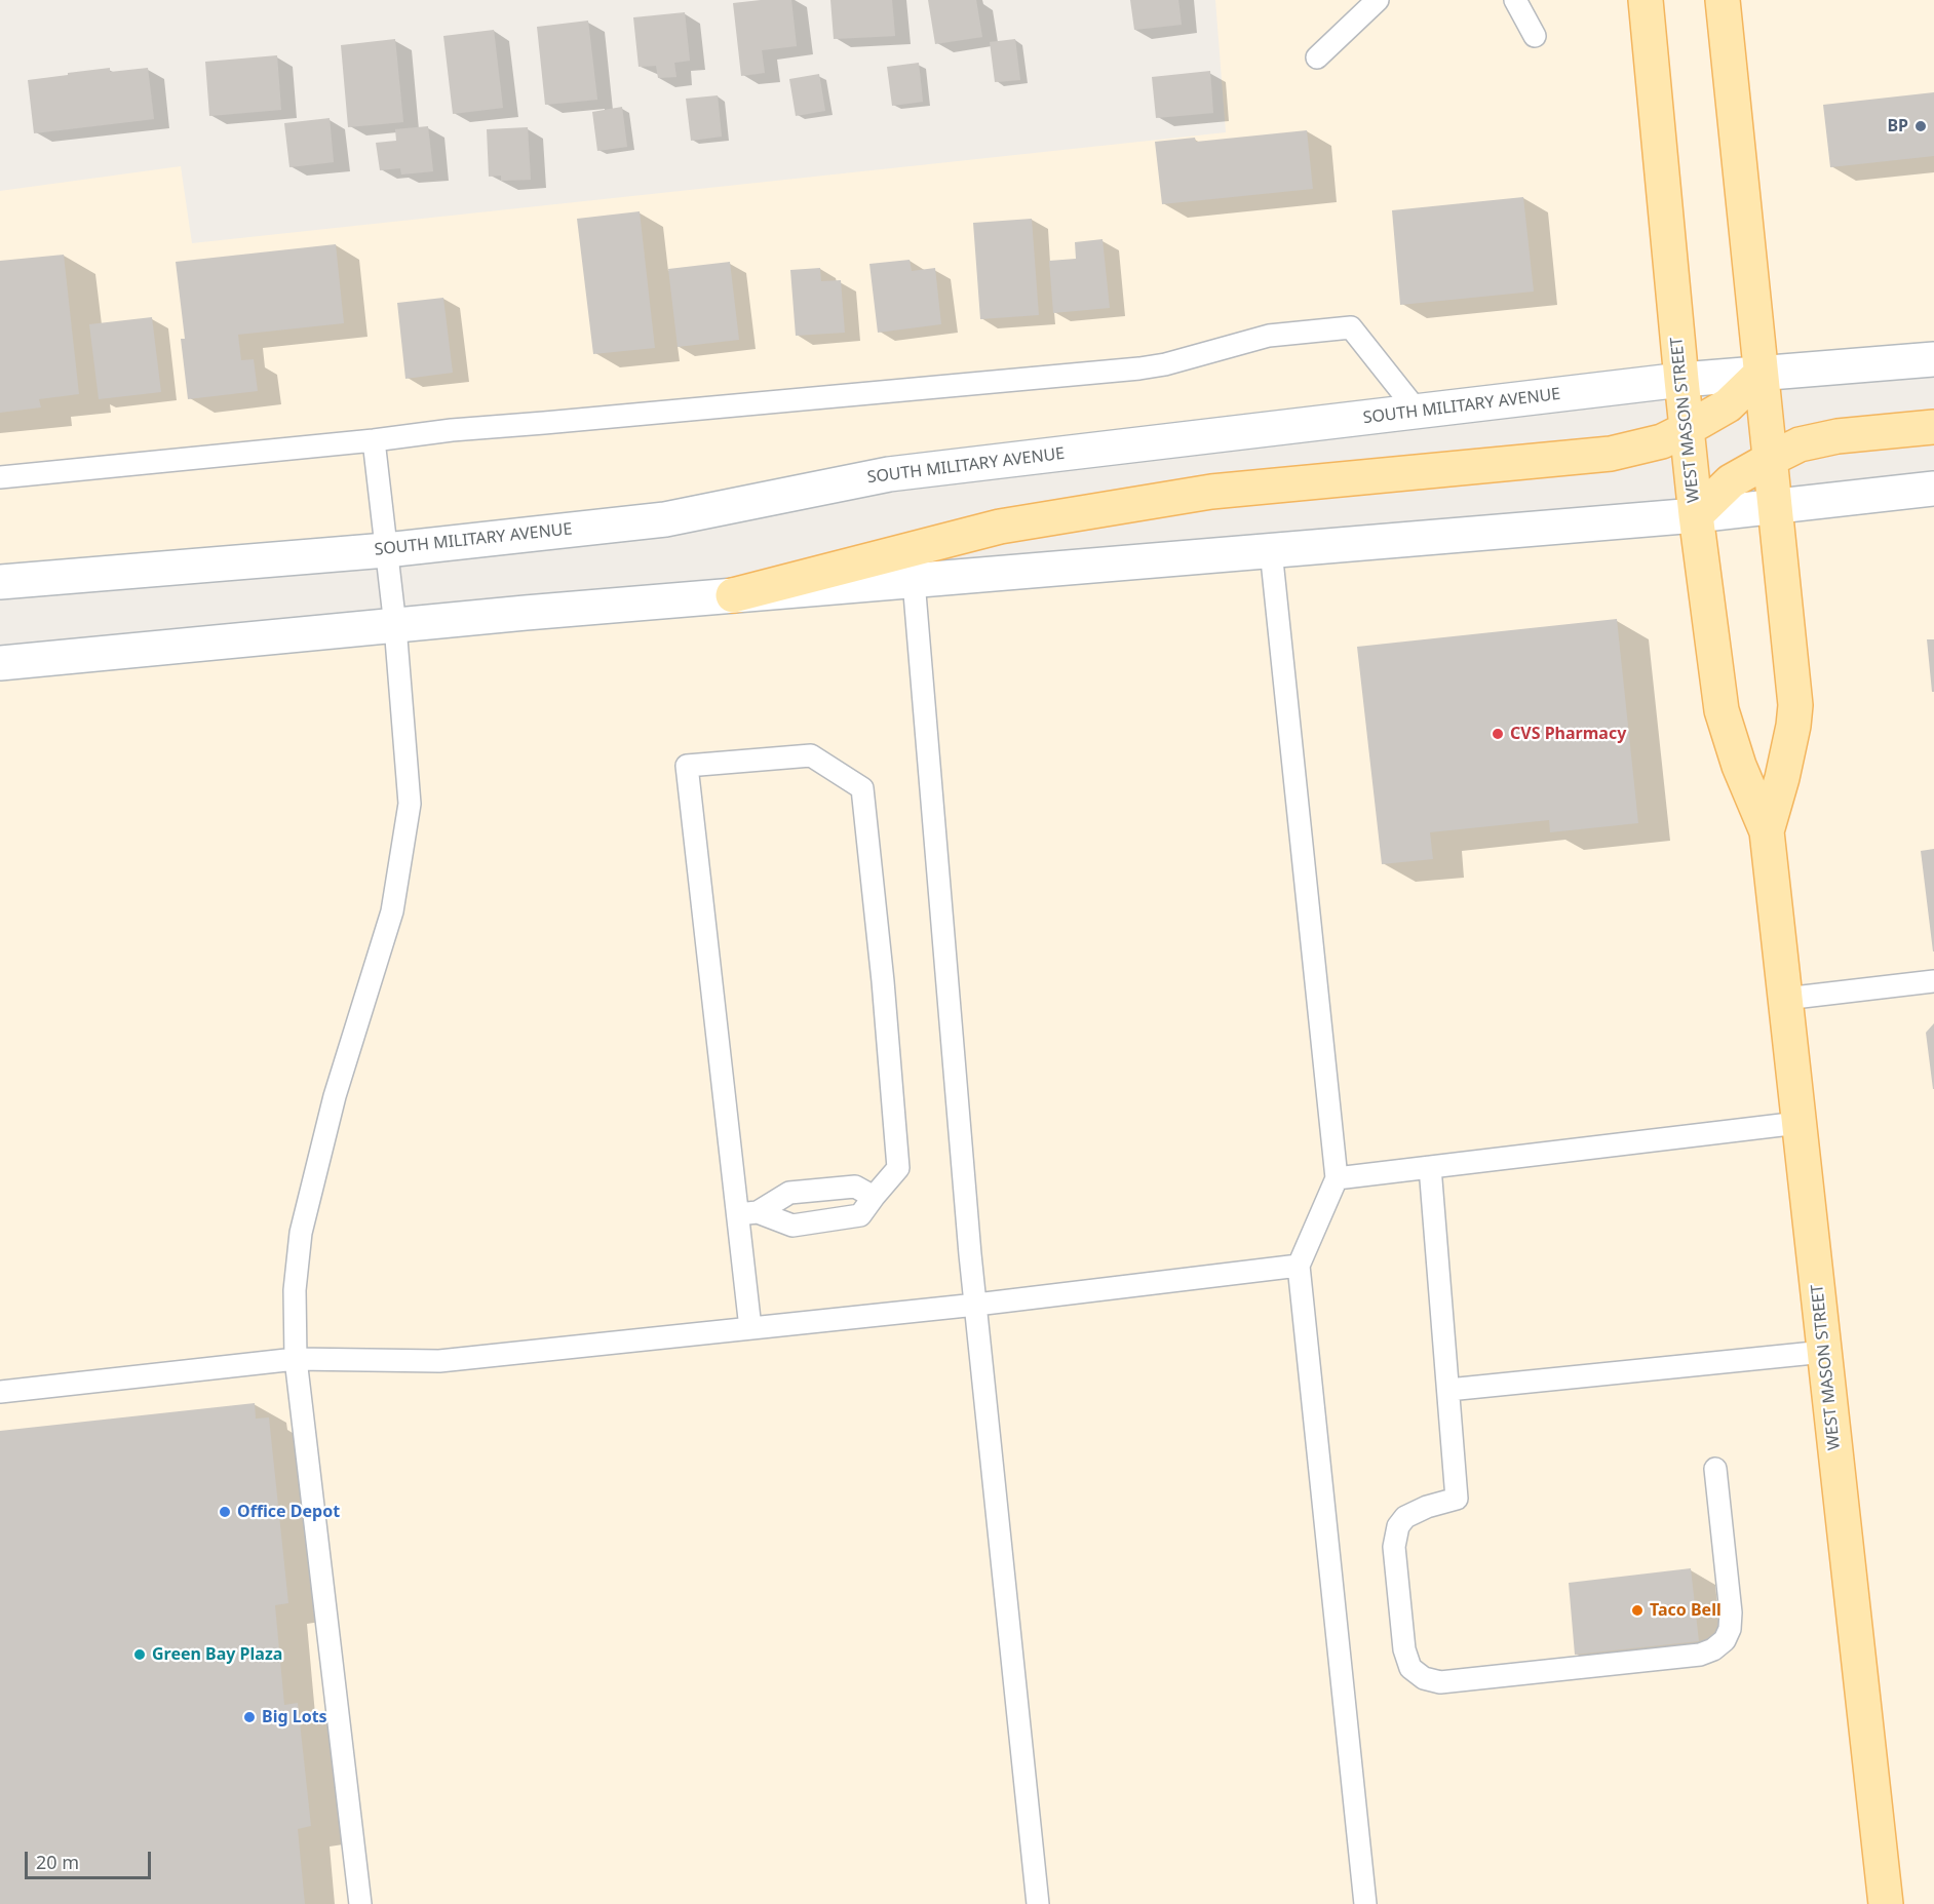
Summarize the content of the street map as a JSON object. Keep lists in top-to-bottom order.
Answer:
{
  "streets": {
    "main road": ["SOUTH MILITARY AVENUE", "WEST MASON STREET"]
  },
  "crossings": [
    ["SOUTH MILITARY AVENUE", "WEST MASON STREET"]
  ],
  "places": [
    "BP",
    "CVS Pharmacy",
    "Office Depot",
    "Taco Bell",
    "Green Bay Plaza",
    "Big Lots"
  ],
  "scale_bar": "20 m"
}
